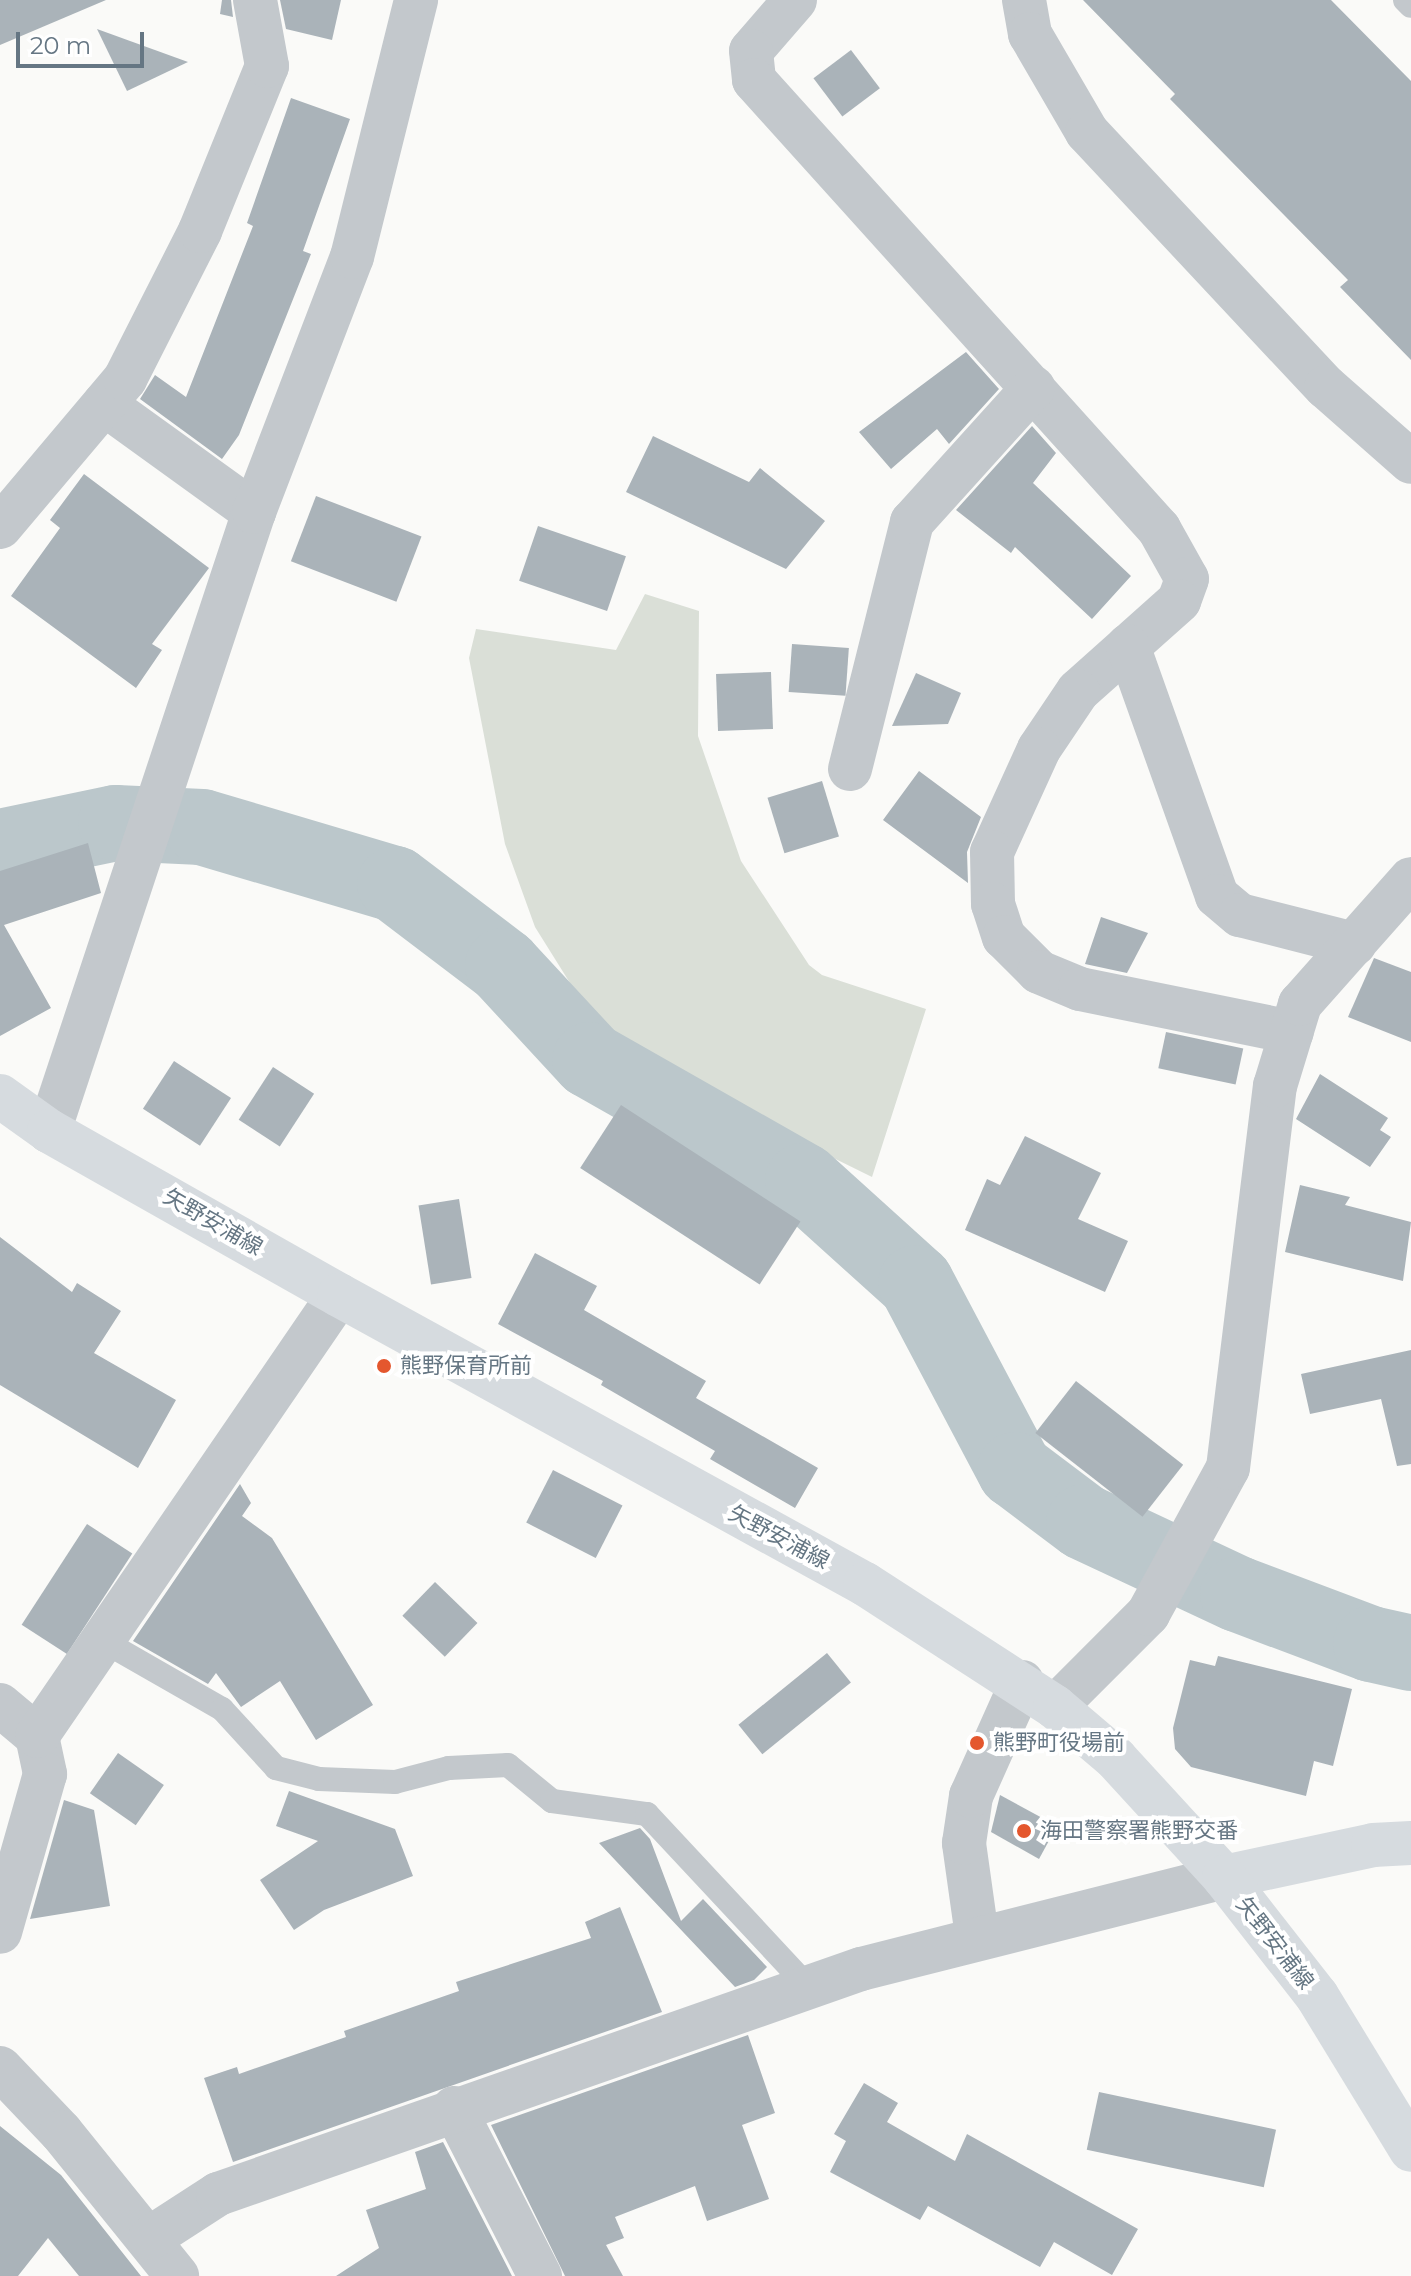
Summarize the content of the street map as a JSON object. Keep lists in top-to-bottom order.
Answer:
{
  "streets": {
    "main road": ["矢野安浦線"]
  },
  "places": ["熊野保育所前", "熊野町役場前", "海田警察署熊野交番"],
  "scale_bar": "20 m"
}
